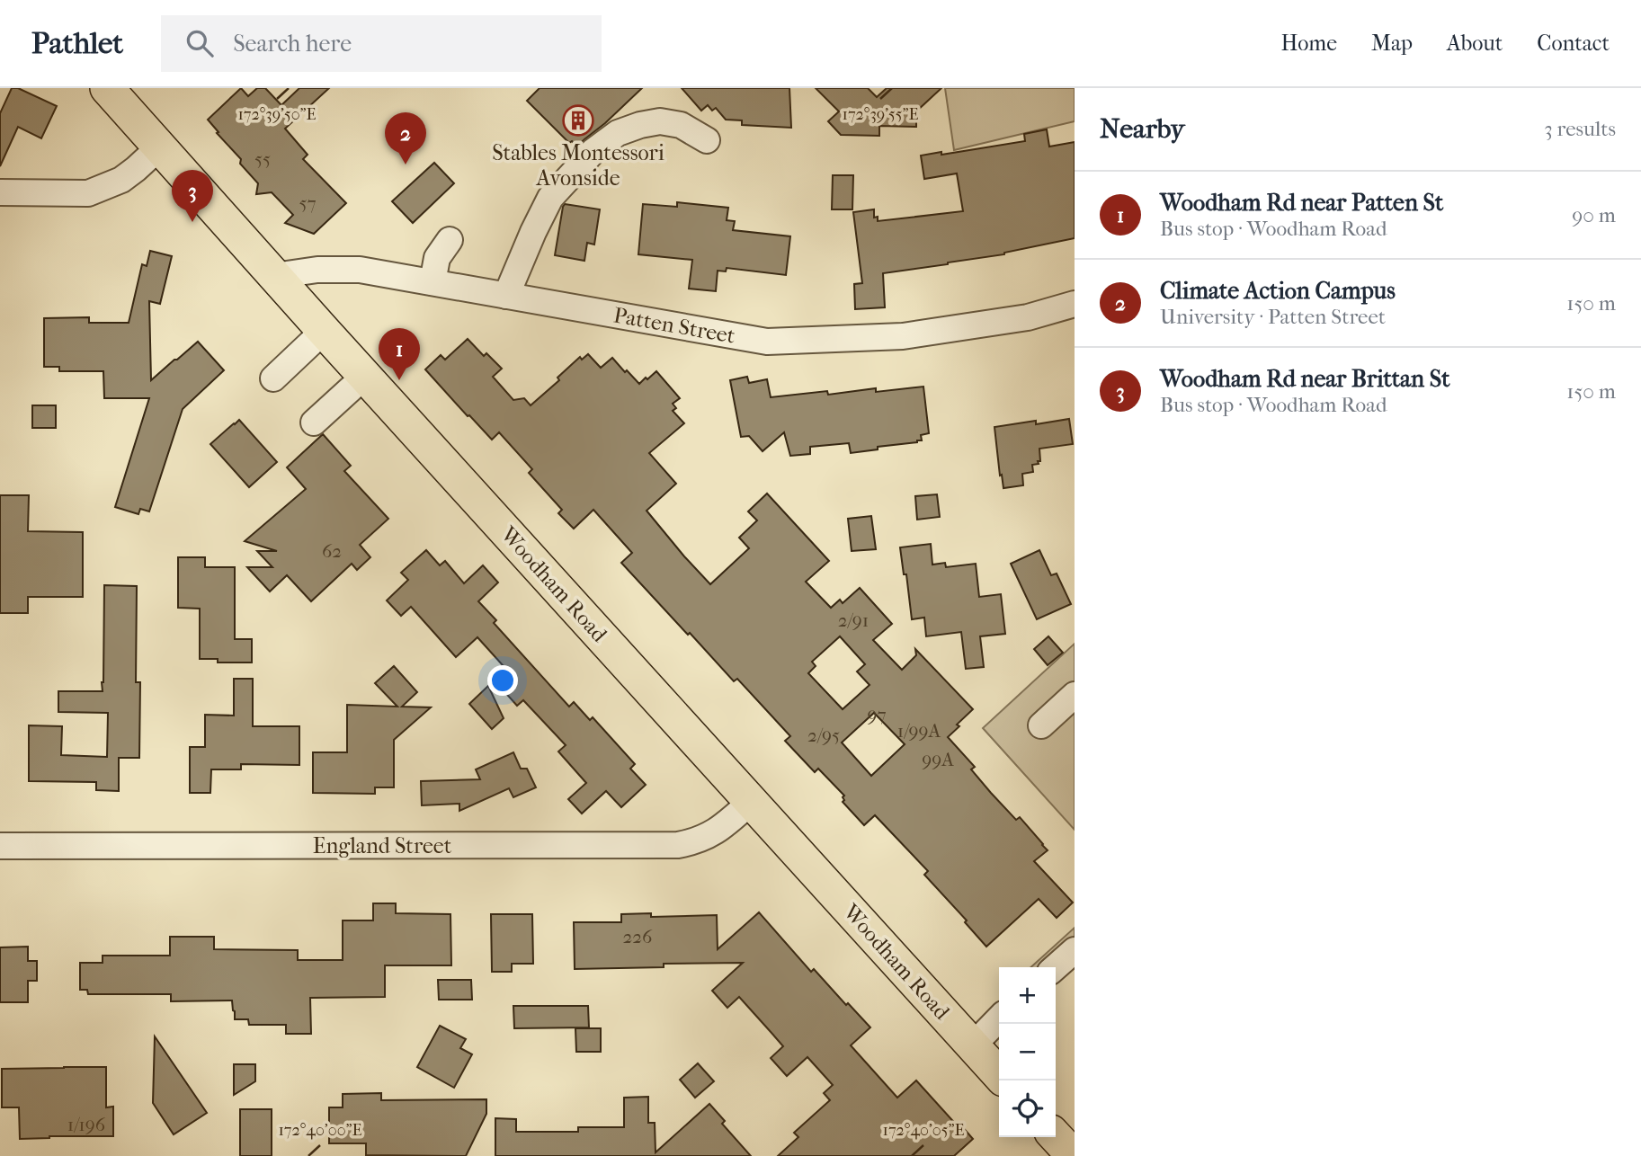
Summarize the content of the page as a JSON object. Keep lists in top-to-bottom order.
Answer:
{
  "streets": {
    "main road": ["Woodham Road"],
    "street": ["Patten Street", "England Street"]
  },
  "crossings": [
    ["Patten Street", "Woodham Road"],
    ["Woodham Road", "England Street"]
  ],
  "places": {
    "building": ["Stables Montessori Avonside"]
  },
  "house_numbers": [
    "55",
    "57",
    "62",
    "2/91",
    "97",
    "1/99A",
    "2/95",
    "99A",
    "226",
    "1/196"
  ],
  "page": {
    "header": "Pathlet",
    "search": "Search here",
    "nav": [
      "Home",
      "Map",
      "About",
      "Contact"
    ],
    "heading": ["Nearby", "3 results"],
    "pins": ["2", "3", "1"],
    "list": [
      {
        "mark": "1",
        "name": "Woodham Rd near Patten St",
        "note": "Bus stop · Woodham Road",
        "value": "90 m"
      },
      {
        "mark": "2",
        "name": "Climate Action Campus",
        "note": "University · Patten Street",
        "value": "150 m"
      },
      {
        "mark": "3",
        "name": "Woodham Rd near Brittan St",
        "note": "Bus stop · Woodham Road",
        "value": "150 m"
      }
    ],
    "map_buttons": ["+", "−"]
  },
  "coordinates": [
    "172°39'50\"E",
    "172°39'55\"E",
    "172°40'00\"E",
    "172°40'05\"E"
  ]
}
